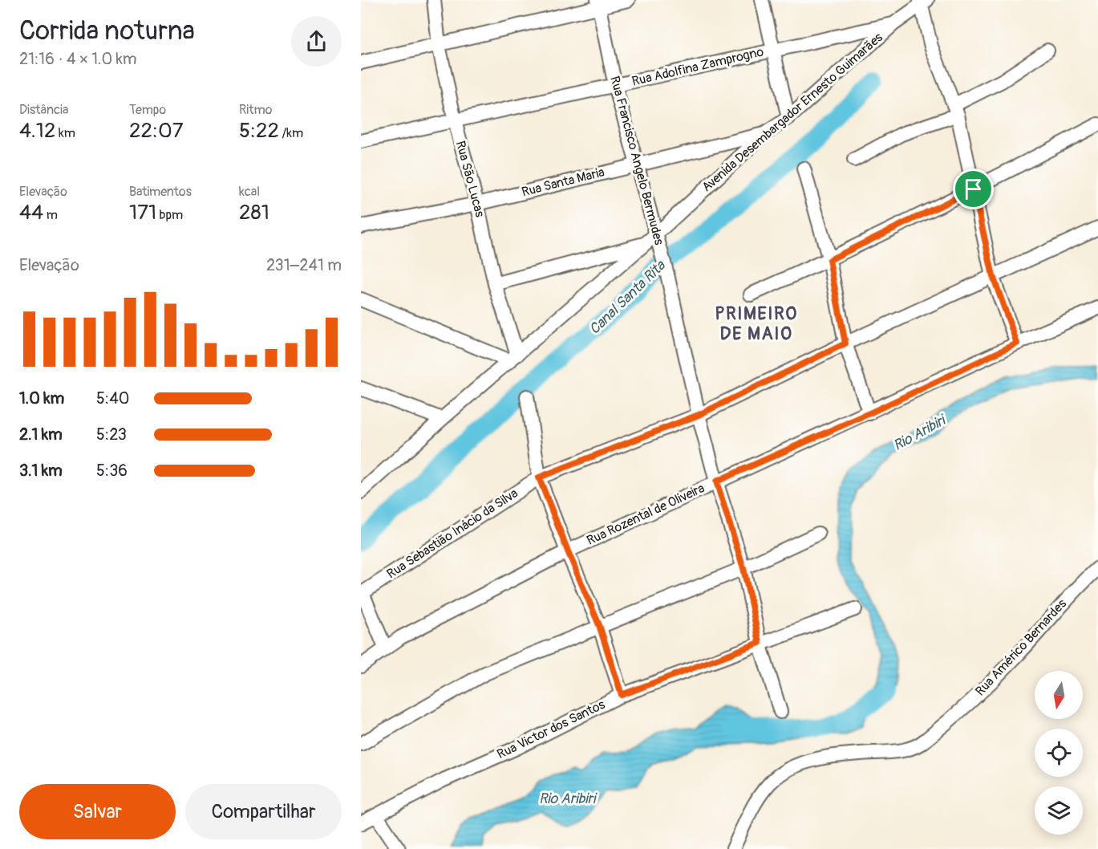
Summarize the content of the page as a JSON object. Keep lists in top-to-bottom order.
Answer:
{
  "streets": {
    "street": [
      "Rua Adolfina Zamprogno",
      "Avenida Desembargador Ernesto Guimarães",
      "Rua Francisco Angelo Bermudes",
      "Rua São Lucas",
      "Rua Santa Maria",
      "Rua Rozental de Oliveira",
      "Rua Sebastião Inácio da Silva",
      "Rua Américo Bernardes",
      "Rua Victor dos Santos"
    ]
  },
  "crossings": [
    ["Rua Adolfina Zamprogno", "Avenida Desembargador Ernesto Guimarães"],
    ["Rua Adolfina Zamprogno", "Rua Francisco Angelo Bermudes"],
    ["Rua Adolfina Zamprogno", "Rua São Lucas"],
    ["Avenida Desembargador Ernesto Guimarães", "Rua Francisco Angelo Bermudes"],
    ["Avenida Desembargador Ernesto Guimarães", "Rua São Lucas"],
    ["Avenida Desembargador Ernesto Guimarães", "Rua Santa Maria"],
    ["Rua Francisco Angelo Bermudes", "Rua Santa Maria"],
    ["Rua Francisco Angelo Bermudes", "Rua Rozental de Oliveira"],
    ["Rua Francisco Angelo Bermudes", "Rua Sebastião Inácio da Silva"],
    ["Rua Francisco Angelo Bermudes", "Rua Victor dos Santos"],
    ["Rua São Lucas", "Rua Santa Maria"]
  ],
  "districts": ["PRIMEIRO DE MAIO"],
  "water": ["Canal Santa Rita", "Rio Aribiri"],
  "north": "bottom",
  "page": {
    "heading": ["Corrida noturna", "21:16 · 4 × 1.0 km"],
    "stats": [
      ["Distância", "4.12 km"],
      ["Tempo", "22:07"],
      ["Ritmo", "5:22 /km"],
      ["Elevação", "44 m"],
      ["Batimentos", "171 bpm"],
      ["kcal", "281"]
    ],
    "chart": ["Elevação", "231–241 m"],
    "list": [
      {
        "name": "1.0 km",
        "note": "5:40"
      },
      {
        "name": "2.1 km",
        "note": "5:23"
      },
      {
        "name": "3.1 km",
        "note": "5:36"
      }
    ],
    "buttons": ["Salvar", "Compartilhar"]
  }
}
